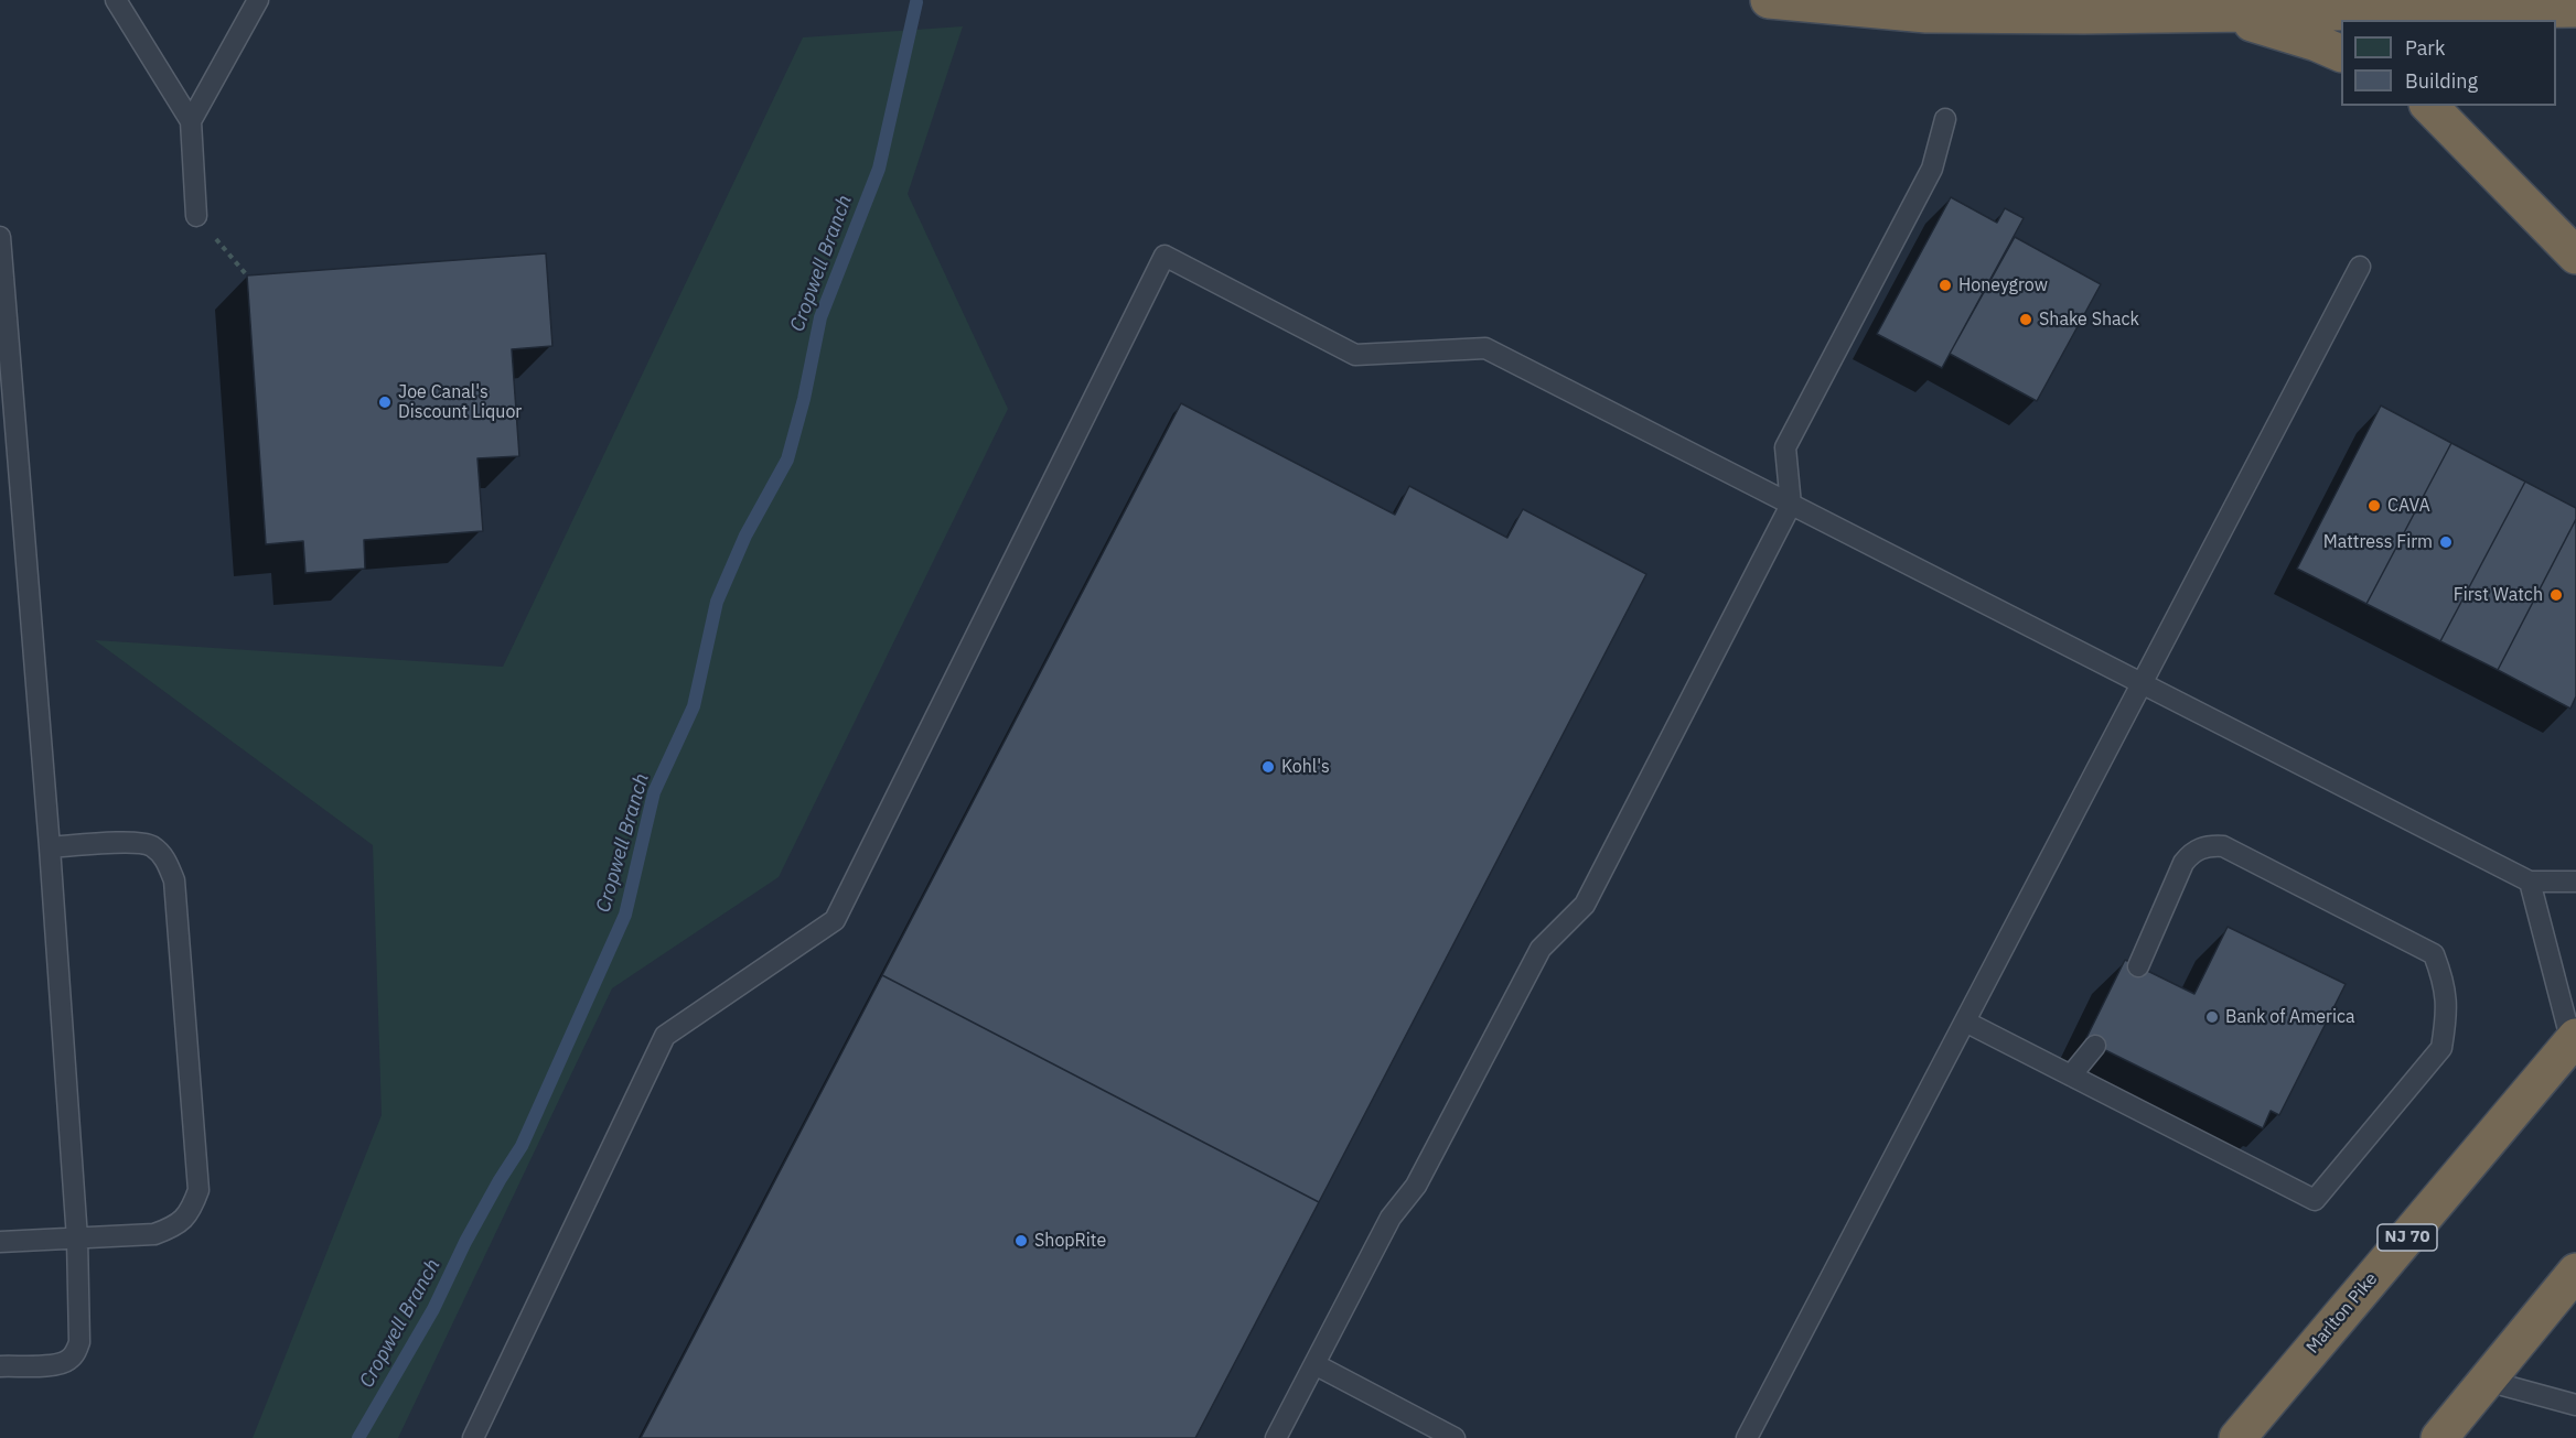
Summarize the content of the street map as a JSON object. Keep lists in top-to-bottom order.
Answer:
{
  "streets": {
    "highway": ["NJ 70", "Marlton Pike"]
  },
  "water": ["Cropwell Branch"],
  "places": [
    "Honeygrow",
    "Shake Shack",
    "Joe Canal's Discount Liquor",
    "CAVA",
    "Mattress Firm",
    "First Watch",
    "Kohl's",
    "Bank of America",
    "ShopRite"
  ],
  "legend": ["Park", "Building"]
}
